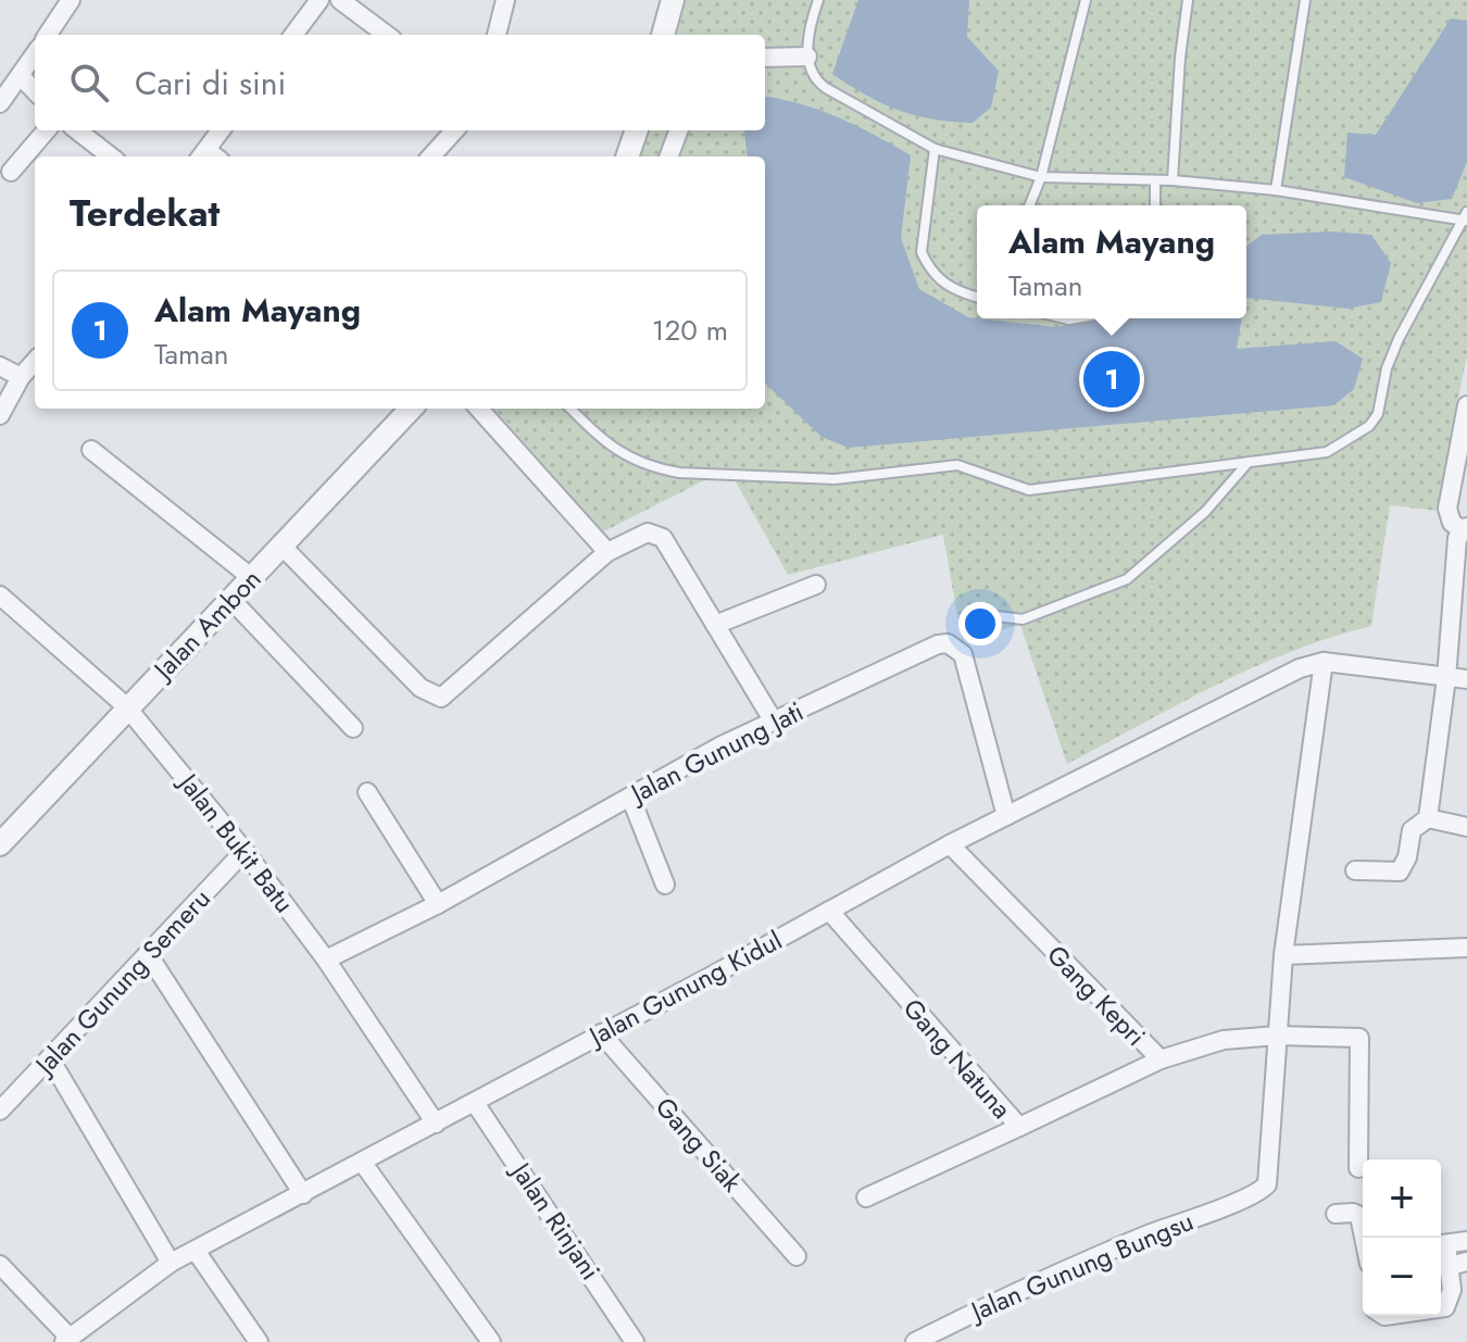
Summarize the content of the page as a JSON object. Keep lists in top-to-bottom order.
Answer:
{
  "streets": {
    "street": [
      "Jalan Ambon",
      "Jalan Gunung Jati",
      "Jalan Bukit Batu",
      "Jalan Gunung Semeru",
      "Jalan Gunung Kidul",
      "Gang Kepri",
      "Gang Natuna",
      "Gang Siak",
      "Jalan Rinjani",
      "Jalan Gunung Bungsu"
    ]
  },
  "crossings": [
    ["Jalan Ambon", "Jalan Bukit Batu"],
    ["Jalan Gunung Jati", "Jalan Bukit Batu"],
    ["Jalan Gunung Jati", "Jalan Gunung Kidul"],
    ["Jalan Bukit Batu", "Jalan Gunung Semeru"],
    ["Jalan Bukit Batu", "Jalan Gunung Kidul"],
    ["Jalan Gunung Kidul", "Gang Kepri"],
    ["Jalan Gunung Kidul", "Gang Natuna"],
    ["Jalan Gunung Kidul", "Gang Siak"],
    ["Jalan Gunung Kidul", "Jalan Rinjani"],
    ["Gang Kepri", "Gang Natuna"],
    ["Gang Kepri", "Jalan Gunung Bungsu"]
  ],
  "page": {
    "search": "Cari di sini",
    "heading": "Terdekat",
    "popup": ["Alam Mayang", "Taman"],
    "list": [
      {
        "mark": "1",
        "name": "Alam Mayang",
        "note": "Taman",
        "value": "120 m"
      }
    ],
    "pins": "1",
    "map_buttons": ["+", "−"]
  }
}
